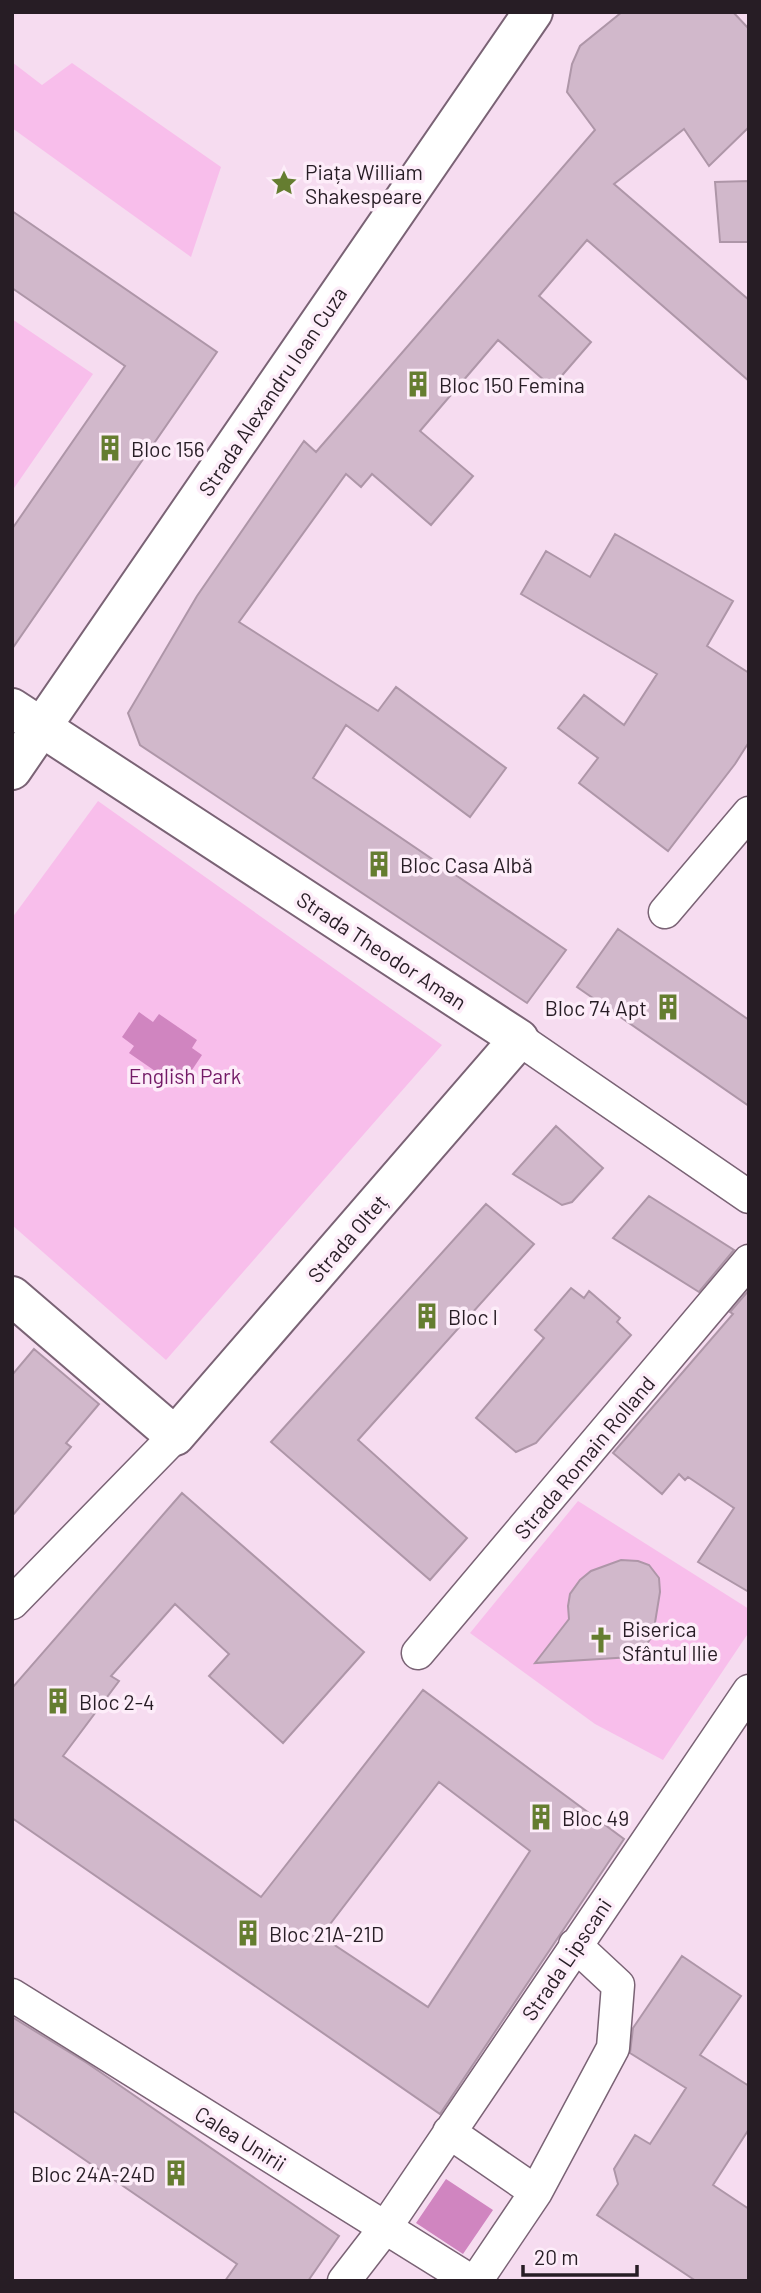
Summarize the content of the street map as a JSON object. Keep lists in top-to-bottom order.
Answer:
{
  "streets": {
    "street": [
      "Strada Alexandru Ioan Cuza",
      "Strada Theodor Aman",
      "Strada Olteț",
      "Strada Romain Rolland",
      "Strada Lipscani",
      "Calea Unirii"
    ]
  },
  "crossings": [
    ["Strada Alexandru Ioan Cuza", "Strada Theodor Aman"],
    ["Strada Theodor Aman", "Strada Olteț"],
    ["Strada Lipscani", "Calea Unirii"]
  ],
  "parks": ["English Park"],
  "places": {
    "place": ["Piața William Shakespeare"],
    "building": [
      "Bloc 150 Femina",
      "Bloc 156",
      "Bloc Casa Albă",
      "Bloc 74 Apt",
      "Bloc I",
      "Bloc 2-4",
      "Bloc 49",
      "Bloc 21A-21D",
      "Bloc 24A-24D"
    ],
    "church": ["Biserica Sfântul Ilie"]
  },
  "scale_bar": "20 m"
}
